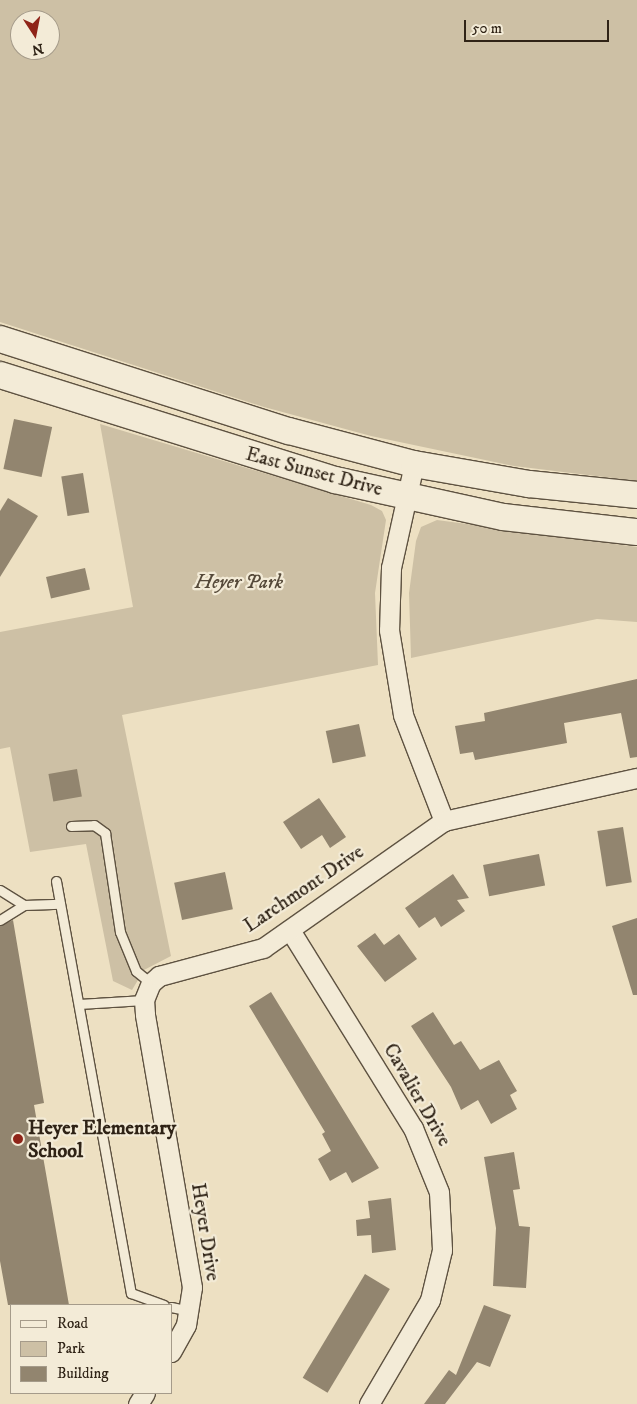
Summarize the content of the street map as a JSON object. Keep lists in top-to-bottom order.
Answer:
{
  "streets": {
    "main road": ["East Sunset Drive"],
    "street": ["Larchmont Drive", "Cavalier Drive", "Heyer Drive"]
  },
  "crossings": [
    ["Larchmont Drive", "Cavalier Drive"],
    ["Larchmont Drive", "Heyer Drive"]
  ],
  "parks": ["Heyer Park"],
  "places": ["Heyer Elementary School"],
  "legend": ["Road", "Park", "Building"],
  "scale_bar": "50 m",
  "north": "bottom"
}
